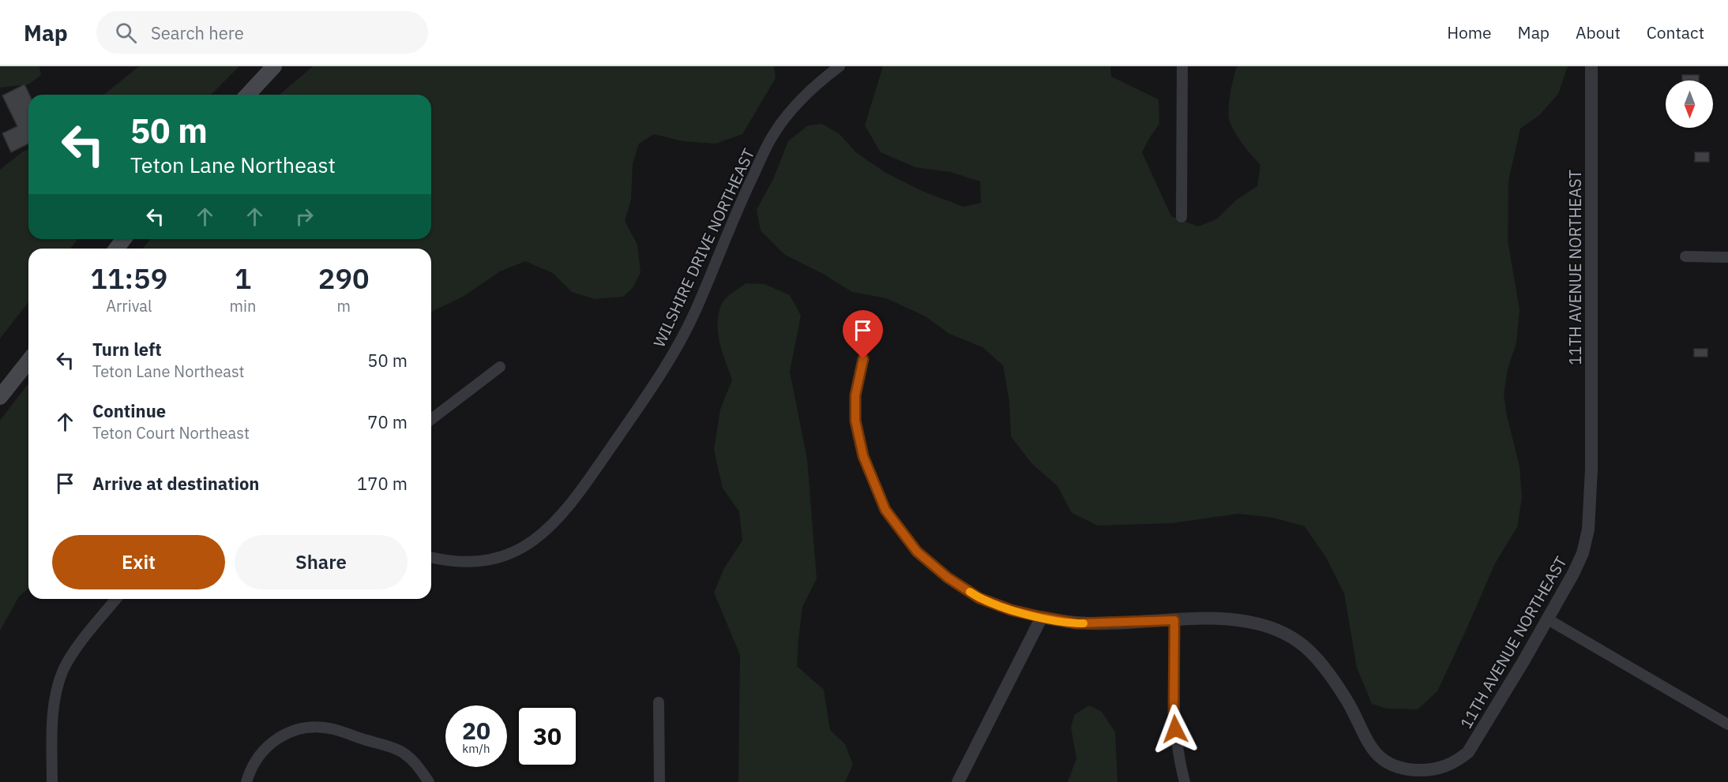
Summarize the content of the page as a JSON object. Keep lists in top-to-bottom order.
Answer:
{
  "streets": {
    "street": ["WILSHIRE DRIVE NORTHEAST", "11TH AVENUE NORTHEAST"]
  },
  "north": "bottom",
  "page": {
    "header": "Map",
    "search": "Search here",
    "nav": [
      "Home",
      "Map",
      "About",
      "Contact"
    ],
    "turn": ["50 m", "Teton Lane Northeast"],
    "eta": [
      "11:59",
      "Arrival",
      "1",
      "min",
      "290",
      "m"
    ],
    "list": [
      {
        "name": "Turn left",
        "note": "Teton Lane Northeast",
        "value": "50 m"
      },
      {
        "name": "Continue",
        "note": "Teton Court Northeast",
        "value": "70 m"
      },
      {
        "name": "Arrive at destination",
        "value": "170 m"
      }
    ],
    "buttons": ["Exit", "Share"],
    "speed": "20 km/h",
    "limit": "30"
  }
}
